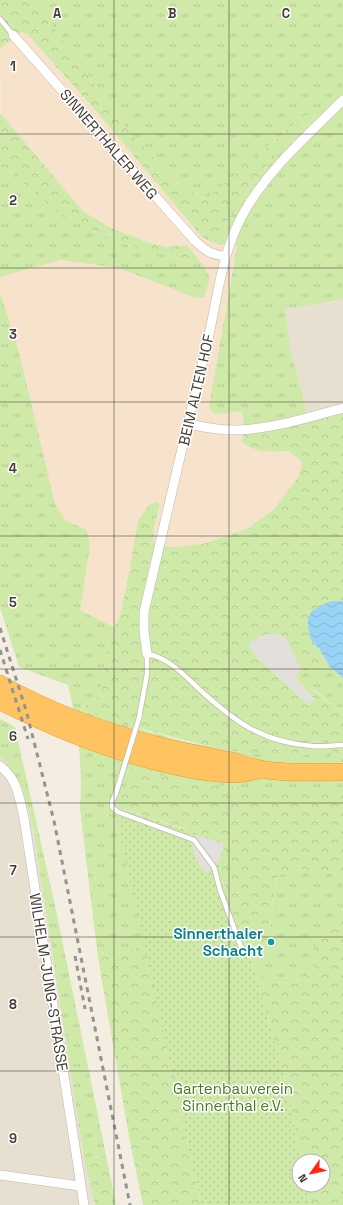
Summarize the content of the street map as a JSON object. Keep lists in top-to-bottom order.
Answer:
{
  "streets": {
    "street": ["SINNERTHALER WEG", "BEIM ALTEN HOF", "WILHELM-JUNG-STRASSE"]
  },
  "crossings": [
    ["SINNERTHALER WEG", "BEIM ALTEN HOF"]
  ],
  "parks": ["Gartenbauverein Sinnerthal e.V."],
  "places": ["Sinnerthaler Schacht"],
  "north": "bottom left",
  "grid": {
    "columns": ["A", "B", "C"],
    "rows": [
      "1",
      "2",
      "3",
      "4",
      "5",
      "6",
      "7",
      "8",
      "9"
    ]
  }
}
